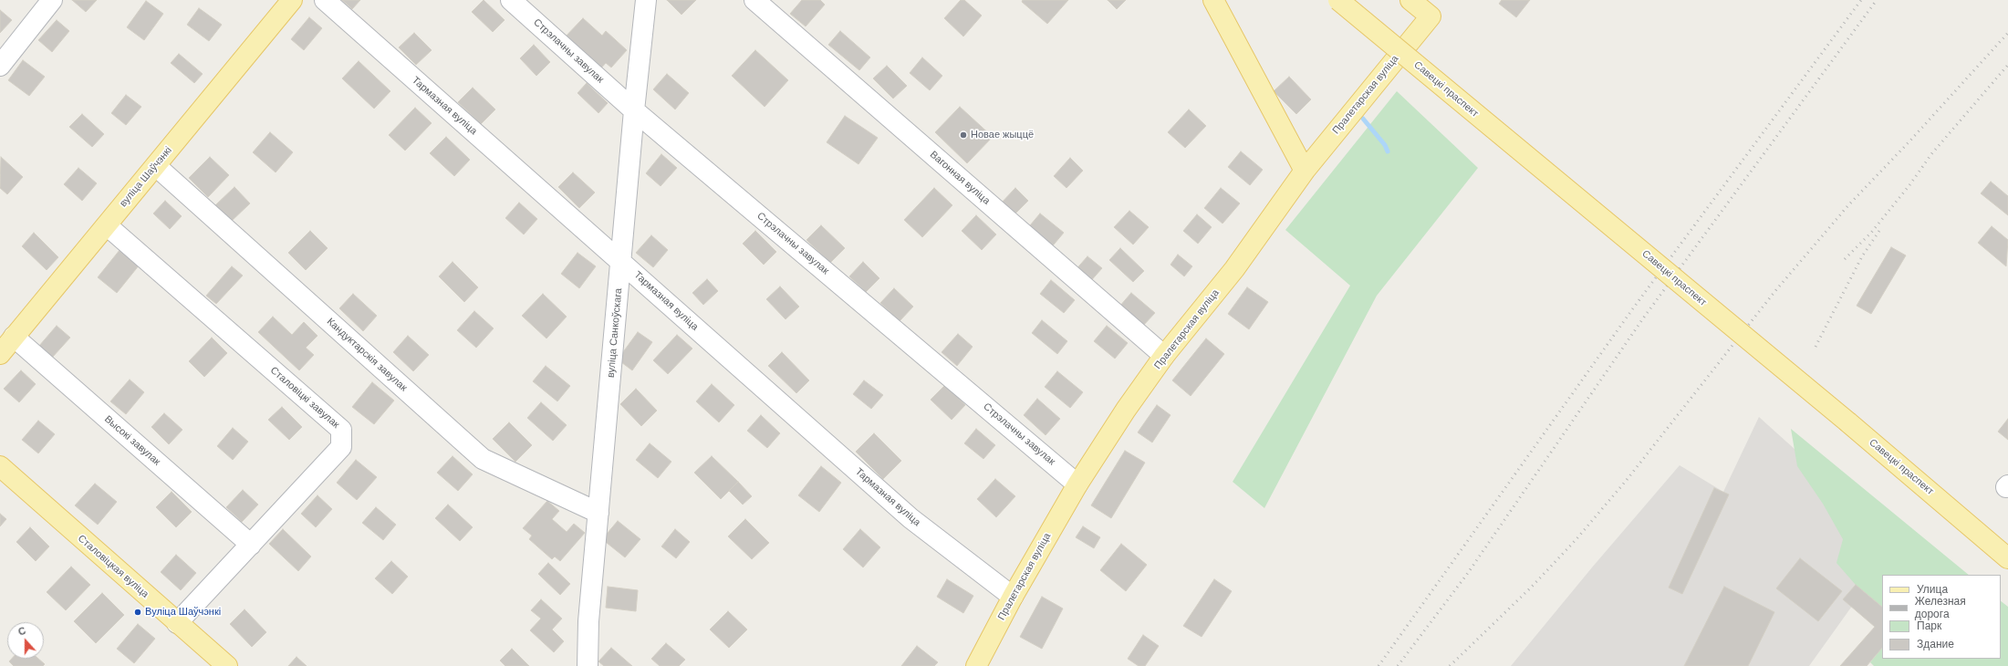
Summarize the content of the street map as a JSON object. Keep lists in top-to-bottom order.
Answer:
{
  "streets": {
    "main road": [
      "Савецкі праспект",
      "Пралетарская вуліца",
      "вуліца Шаўчэнкі",
      "Сталовіцкая вуліца"
    ],
    "street": [
      "Стрэлачны завулак",
      "Тармазная вуліца",
      "Вагонная вуліца",
      "вуліца Санкоўскага",
      "Кандуктарскія завулак",
      "Сталовіцкі завулак",
      "Высокі завулак"
    ]
  },
  "crossings": [
    ["Стрэлачны завулак", "Пралетарская вуліца"],
    ["Стрэлачны завулак", "вуліца Санкоўскага"],
    ["Пралетарская вуліца", "Тармазная вуліца"],
    ["Пралетарская вуліца", "Вагонная вуліца"],
    ["Тармазная вуліца", "вуліца Санкоўскага"],
    ["вуліца Шаўчэнкі", "Кандуктарскія завулак"],
    ["вуліца Шаўчэнкі", "Сталовіцкі завулак"],
    ["вуліца Шаўчэнкі", "Высокі завулак"],
    ["вуліца Санкоўскага", "Кандуктарскія завулак"],
    ["Сталовіцкі завулак", "Высокі завулак"],
    ["Сталовіцкі завулак", "Сталовіцкая вуліца"]
  ],
  "places": ["Новае жыццё", "Вуліца Шаўчэнкі"],
  "legend": [
    "Улица",
    "Железная дорога",
    "Парк",
    "Здание"
  ],
  "north": "top"
}
